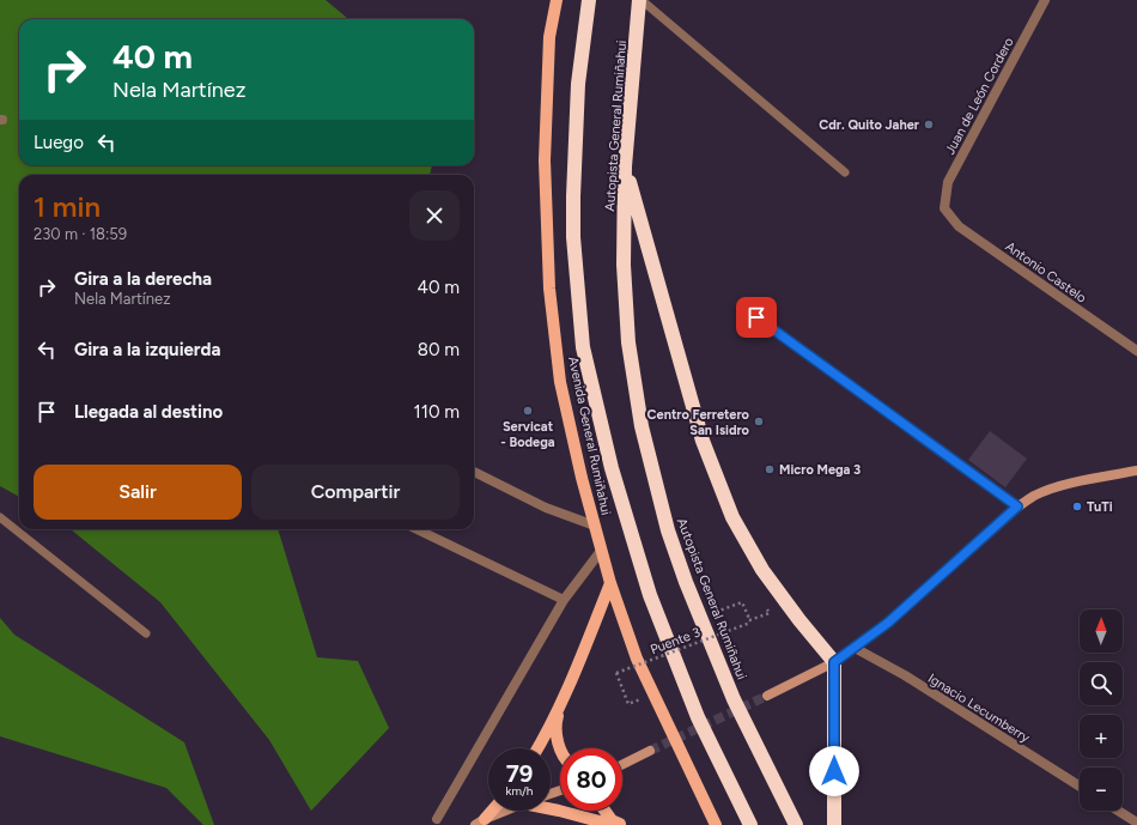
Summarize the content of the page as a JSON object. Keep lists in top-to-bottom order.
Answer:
{
  "streets": {
    "highway": ["Autopista General Rumiñahui"],
    "main road": ["Avenida General Rumiñahui"],
    "street": ["Juan de León Cordero", "Antonio Castelo", "Ignacio Lecumberry"],
    "path": ["Puente 3"]
  },
  "crossings": [
    ["Juan de León Cordero", "Antonio Castelo"]
  ],
  "places": [
    "Cdr. Quito Jaher",
    "Servicat - Bodega",
    "Centro Ferretero San Isidro",
    "Micro Mega 3",
    "TuTi"
  ],
  "north": "top",
  "page": {
    "turn": ["40 m", "Nela Martínez"],
    "then": "Luego",
    "heading": ["1 min", "230 m · 18:59"],
    "list": [
      {
        "name": "Gira a la derecha",
        "note": "Nela Martínez",
        "value": "40 m"
      },
      {
        "name": "Gira a la izquierda",
        "value": "80 m"
      },
      {
        "name": "Llegada al destino",
        "value": "110 m"
      }
    ],
    "buttons": ["Salir", "Compartir"],
    "map_buttons": ["+", "−"],
    "speed": "79 km/h",
    "limit": "80"
  }
}
